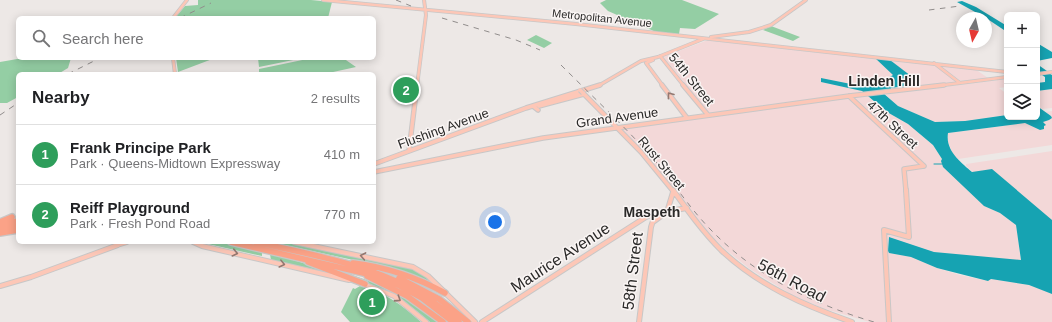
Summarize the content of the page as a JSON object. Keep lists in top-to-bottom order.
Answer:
{
  "streets": {
    "main road": [
      "Metropolitan Avenue",
      "54th Street",
      "Grand Avenue",
      "47th Street",
      "Flushing Avenue",
      "Rust Street",
      "Maurice Avenue",
      "58th Street",
      "56th Road"
    ]
  },
  "crossings": [
    ["Metropolitan Avenue", "Flushing Avenue"],
    ["54th Street", "Grand Avenue"],
    ["54th Street", "Flushing Avenue"],
    ["Grand Avenue", "47th Street"],
    ["Grand Avenue", "Rust Street"],
    ["Rust Street", "56th Road"],
    ["Maurice Avenue", "58th Street"]
  ],
  "districts": ["Linden Hill", "Maspeth"],
  "north": "bottom",
  "page": {
    "map_buttons": ["+", "−"],
    "search": "Search here",
    "heading": ["Nearby", "2 results"],
    "pins": ["2", "1"],
    "list": [
      {
        "mark": "1",
        "name": "Frank Principe Park",
        "note": "Park · Queens-Midtown Expressway",
        "value": "410 m"
      },
      {
        "mark": "2",
        "name": "Reiff Playground",
        "note": "Park · Fresh Pond Road",
        "value": "770 m"
      }
    ]
  }
}
